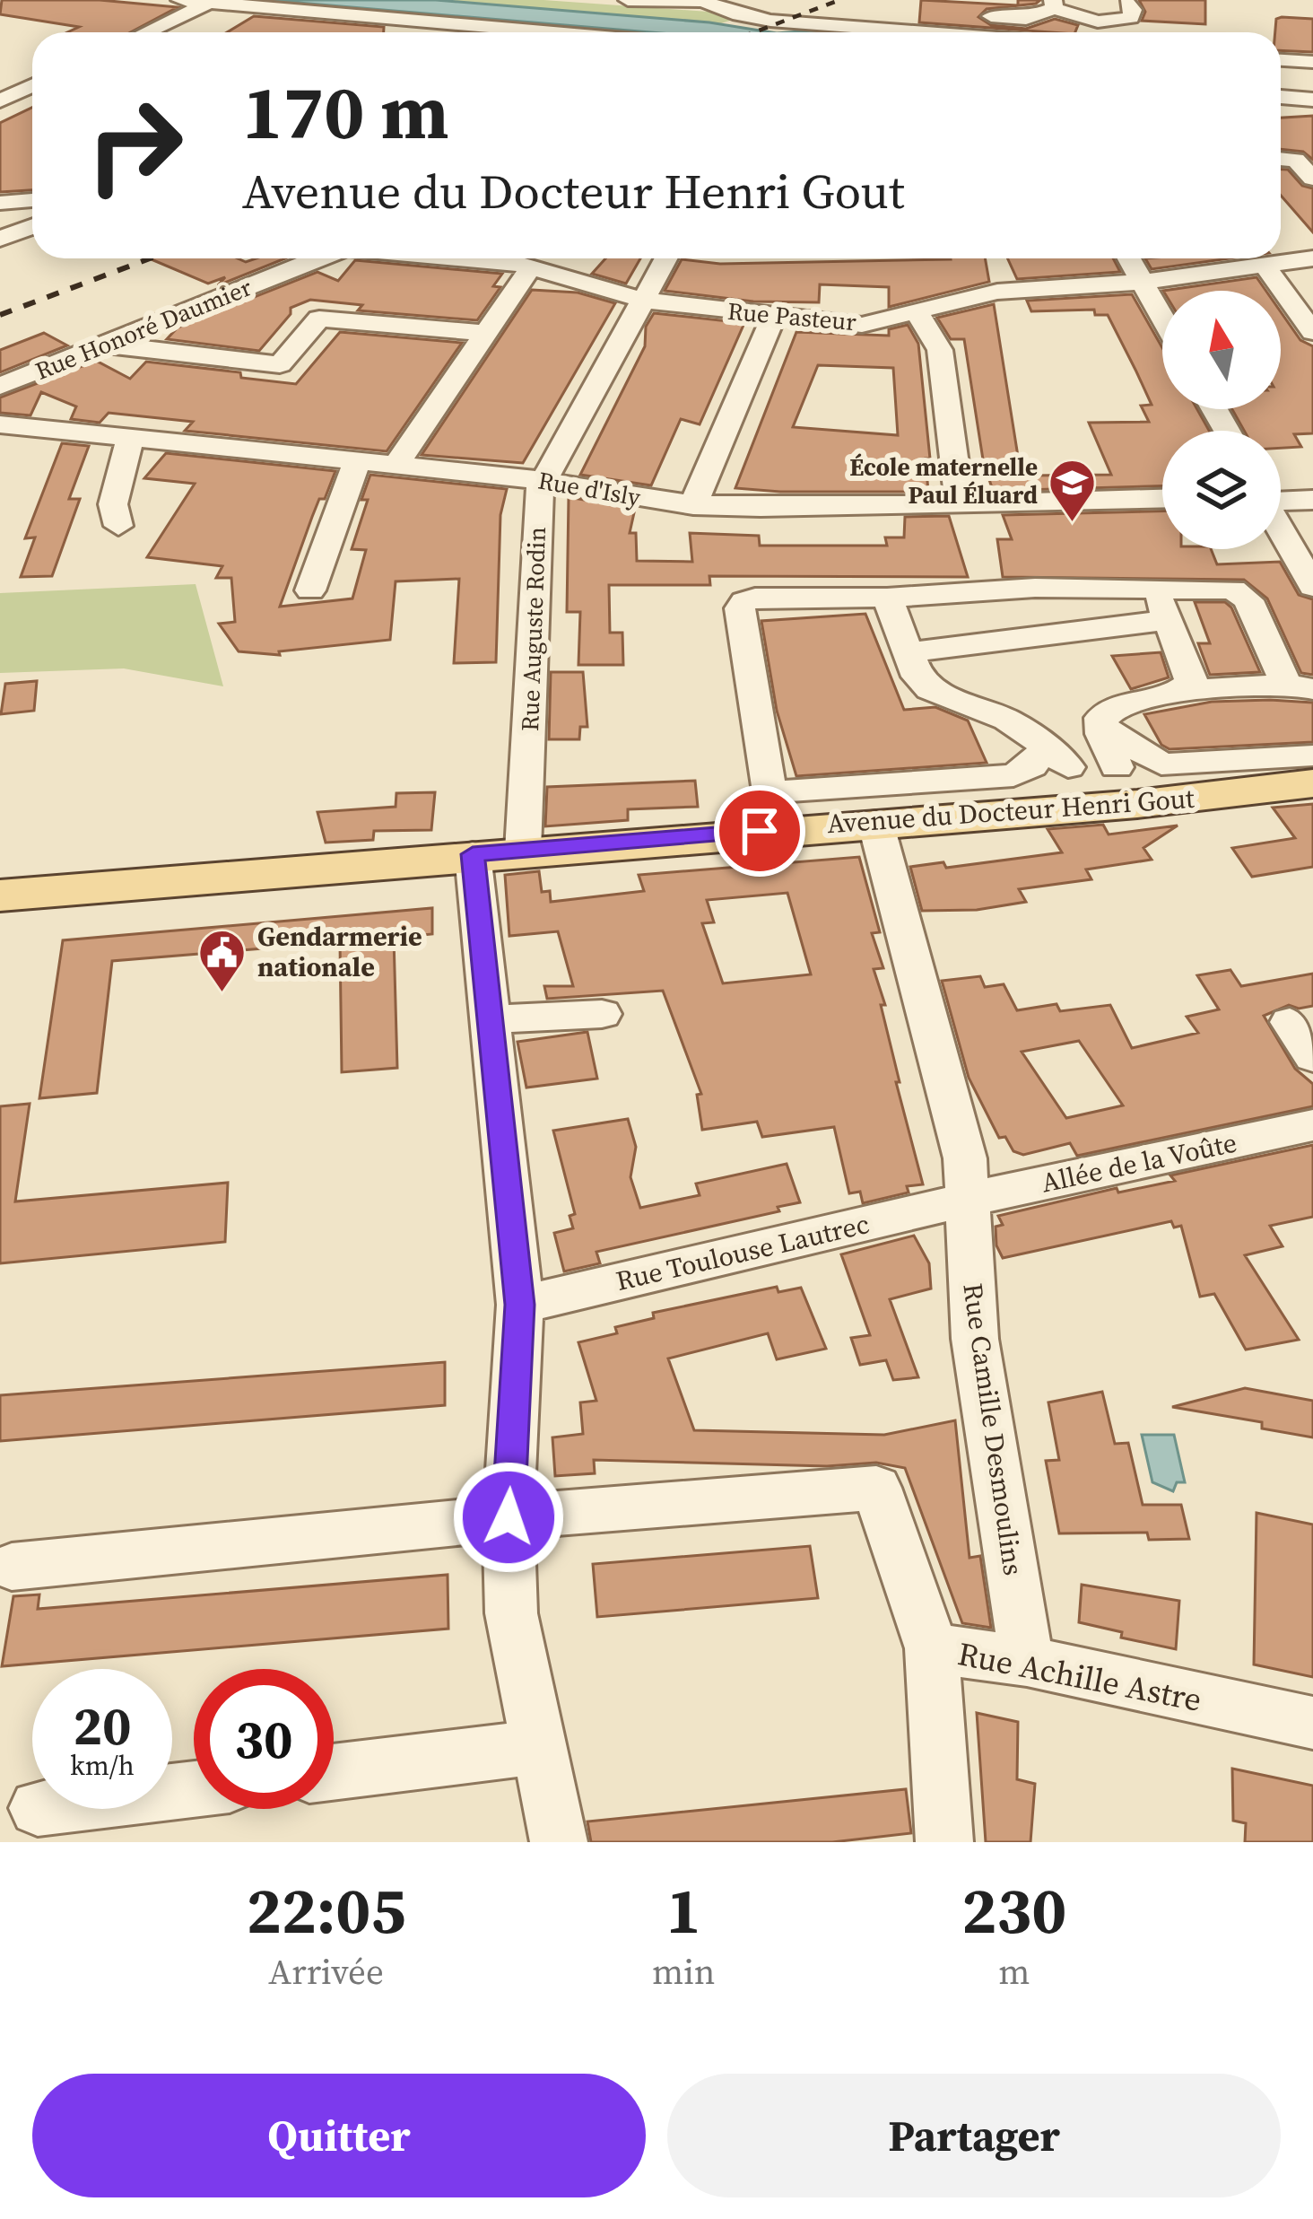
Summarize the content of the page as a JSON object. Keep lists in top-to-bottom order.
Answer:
{
  "streets": {
    "main road": ["Avenue du Docteur Henri Gout"],
    "street": [
      "Rue Pasteur",
      "Rue Honoré Daumier",
      "Rue d'Isly",
      "Rue Auguste Rodin",
      "Allée de la Voûte",
      "Rue Toulouse Lautrec",
      "Rue Camille Desmoulins",
      "Rue Achille Astre"
    ]
  },
  "crossings": [
    ["Rue Pasteur", "Rue Auguste Rodin"],
    ["Rue d'Isly", "Rue Auguste Rodin"],
    ["Rue Auguste Rodin", "Avenue du Docteur Henri Gout"],
    ["Avenue du Docteur Henri Gout", "Rue Camille Desmoulins"],
    ["Allée de la Voûte", "Rue Toulouse Lautrec"],
    ["Allée de la Voûte", "Rue Camille Desmoulins"],
    ["Rue Toulouse Lautrec", "Rue Camille Desmoulins"],
    ["Rue Camille Desmoulins", "Rue Achille Astre"]
  ],
  "places": {
    "school or university": ["École maternelle Paul Éluard"],
    "public building": ["Gendarmerie nationale"]
  },
  "north": "top",
  "page": {
    "turn": ["170 m", "Avenue du Docteur Henri Gout"],
    "speed": "20 km/h",
    "limit": "30",
    "eta": [
      "22:05",
      "Arrivée",
      "1",
      "min",
      "230",
      "m"
    ],
    "buttons": ["Quitter", "Partager"]
  }
}
